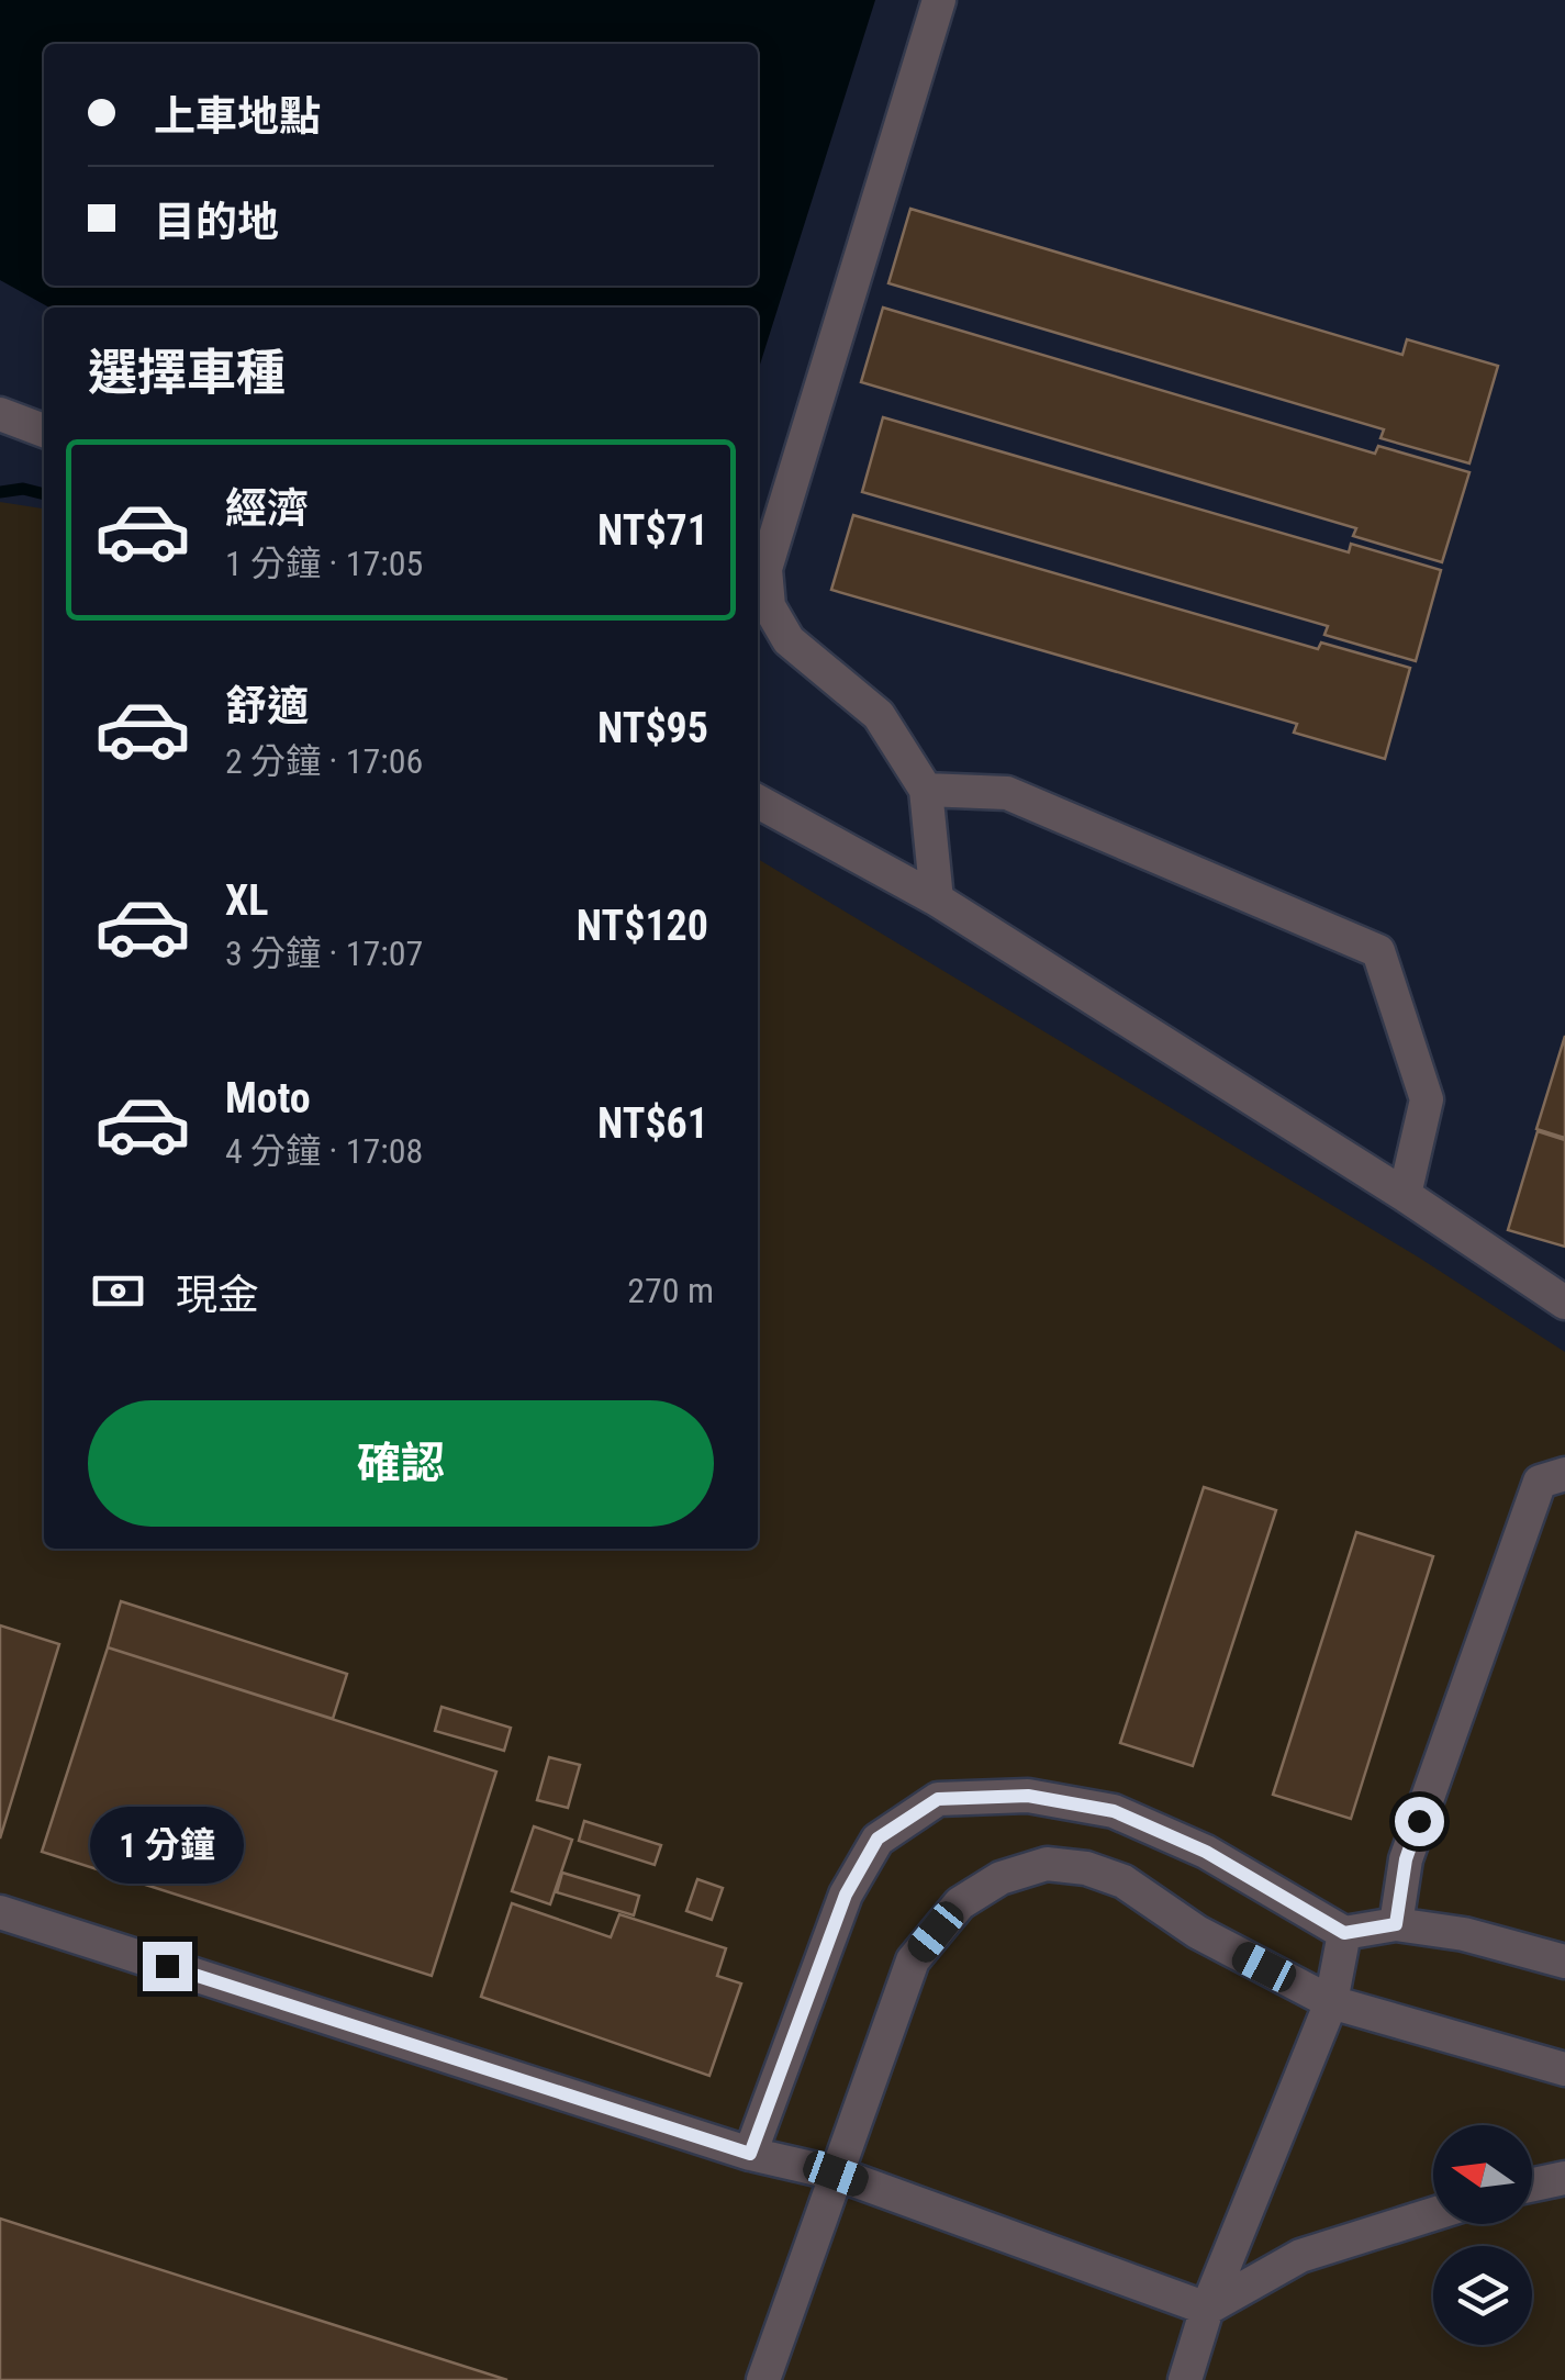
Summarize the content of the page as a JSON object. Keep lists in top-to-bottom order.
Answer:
{
  "north": "left",
  "page": {
    "banner": ["上車地點", "目的地"],
    "heading": "選擇車種",
    "list": [
      {
        "name": "經濟",
        "note": "1 分鐘 · 17:05",
        "value": "NT$71"
      },
      {
        "name": "舒適",
        "note": "2 分鐘 · 17:06",
        "value": "NT$95"
      },
      {
        "name": "XL",
        "note": "3 分鐘 · 17:07",
        "value": "NT$120"
      },
      {
        "name": "Moto",
        "note": "4 分鐘 · 17:08",
        "value": "NT$61"
      }
    ],
    "pay": ["現金", "270 m"],
    "buttons": "確認",
    "bubble": "1 分鐘"
  }
}
